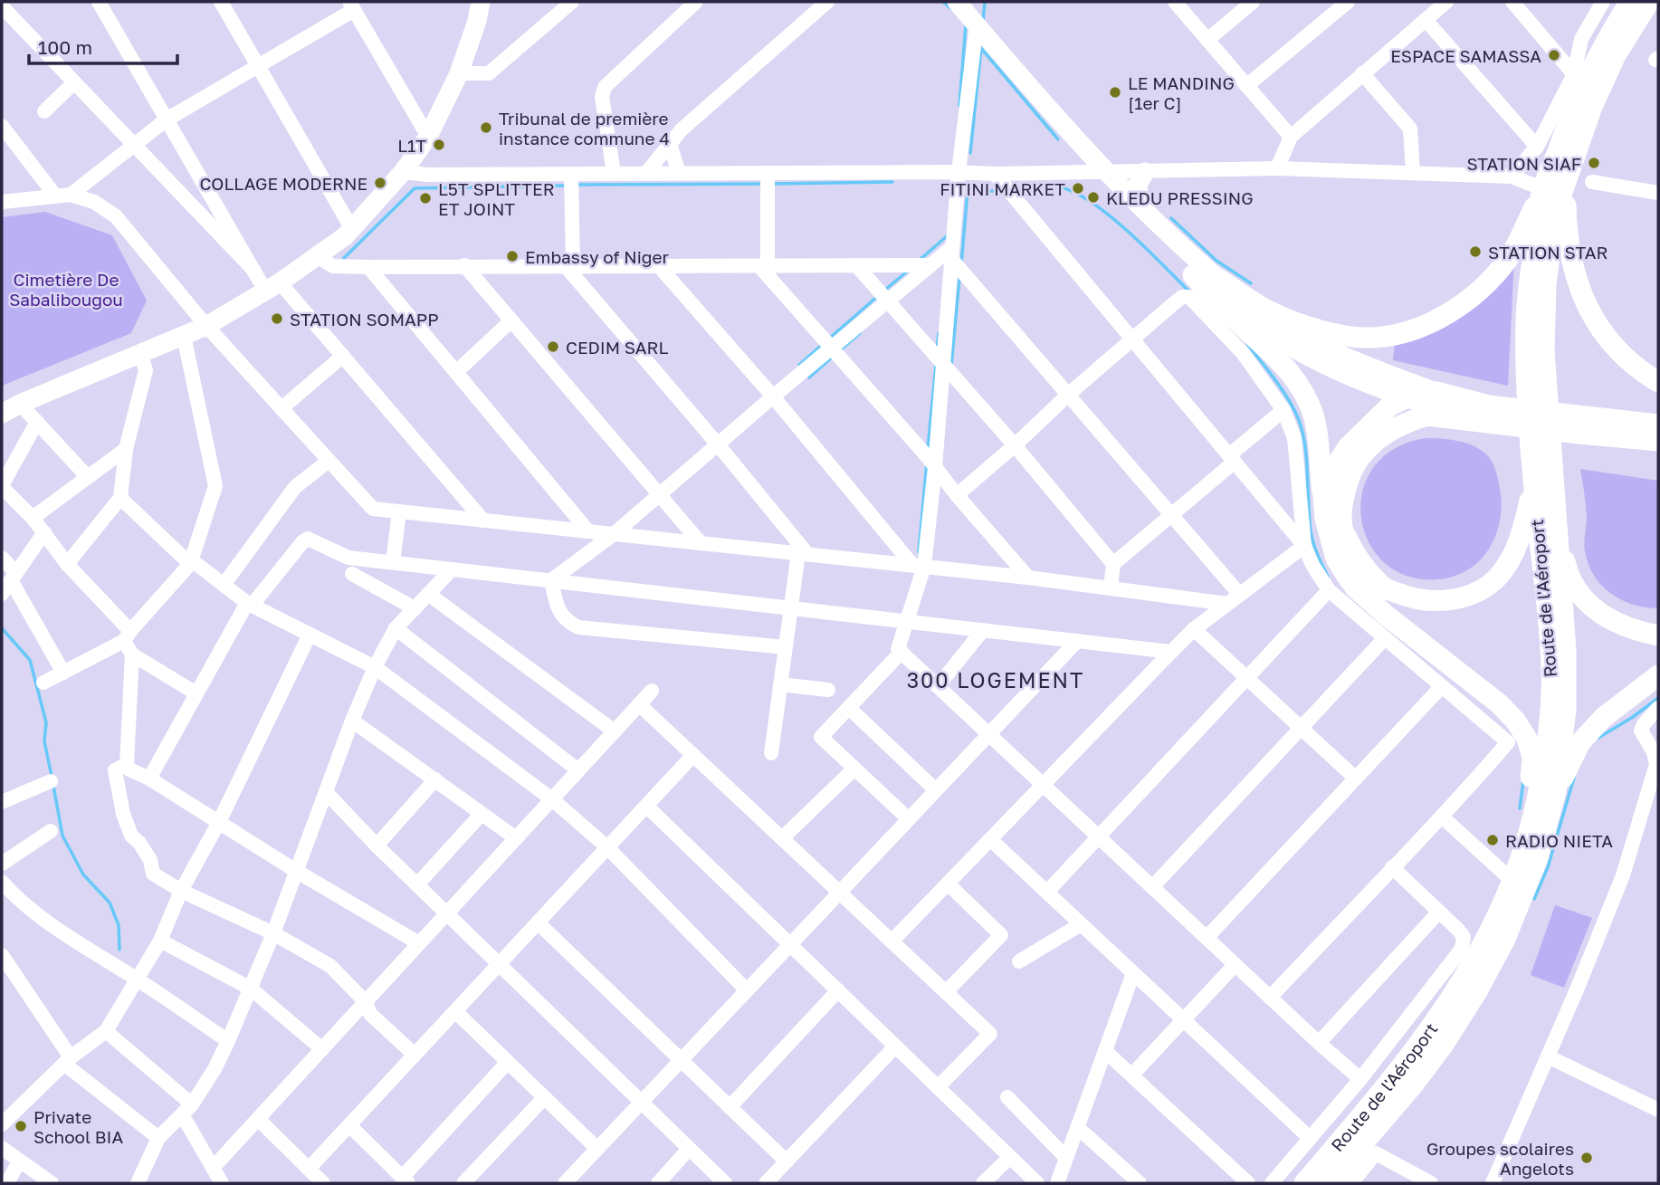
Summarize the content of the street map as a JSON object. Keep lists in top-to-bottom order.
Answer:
{
  "streets": {
    "highway": ["Route de l'Aéroport"]
  },
  "districts": ["300 LOGEMENT"],
  "parks": ["Cimetière De Sabalibougou"],
  "places": [
    "ESPACE SAMASSA",
    "LE MANDING [1er C]",
    "Tribunal de première instance commune 4",
    "L1T",
    "STATION SIAF",
    "COLLAGE MODERNE",
    "FITINI MARKET",
    "KLEDU PRESSING",
    "L5T SPLITTER ET JOINT",
    "STATION STAR",
    "Embassy of Niger",
    "STATION SOMAPP",
    "CEDIM SARL",
    "RADIO NIETA",
    "Private School BIA",
    "Groupes scolaires Angelots"
  ],
  "scale_bar": "100 m"
}
